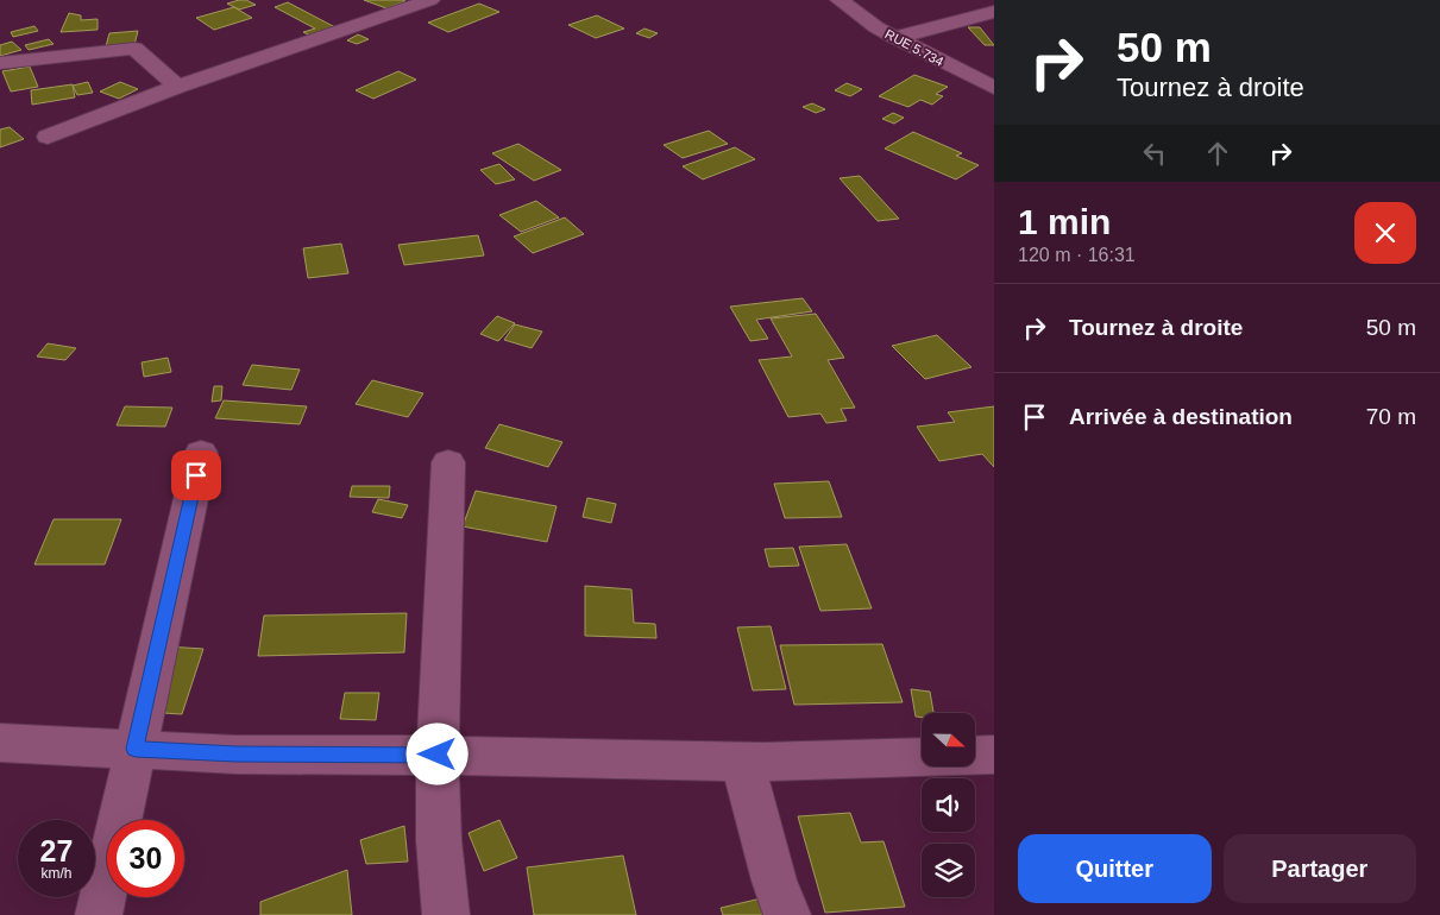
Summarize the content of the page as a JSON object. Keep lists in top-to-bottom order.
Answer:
{
  "streets": {
    "street": ["RUE 5.734"]
  },
  "north": "right",
  "page": {
    "turn": ["50 m", "Tournez à droite"],
    "heading": ["1 min", "120 m · 16:31"],
    "list": [
      {
        "name": "Tournez à droite",
        "value": "50 m"
      },
      {
        "name": "Arrivée à destination",
        "value": "70 m"
      }
    ],
    "speed": "27 km/h",
    "limit": "30",
    "buttons": ["Quitter", "Partager"]
  }
}
